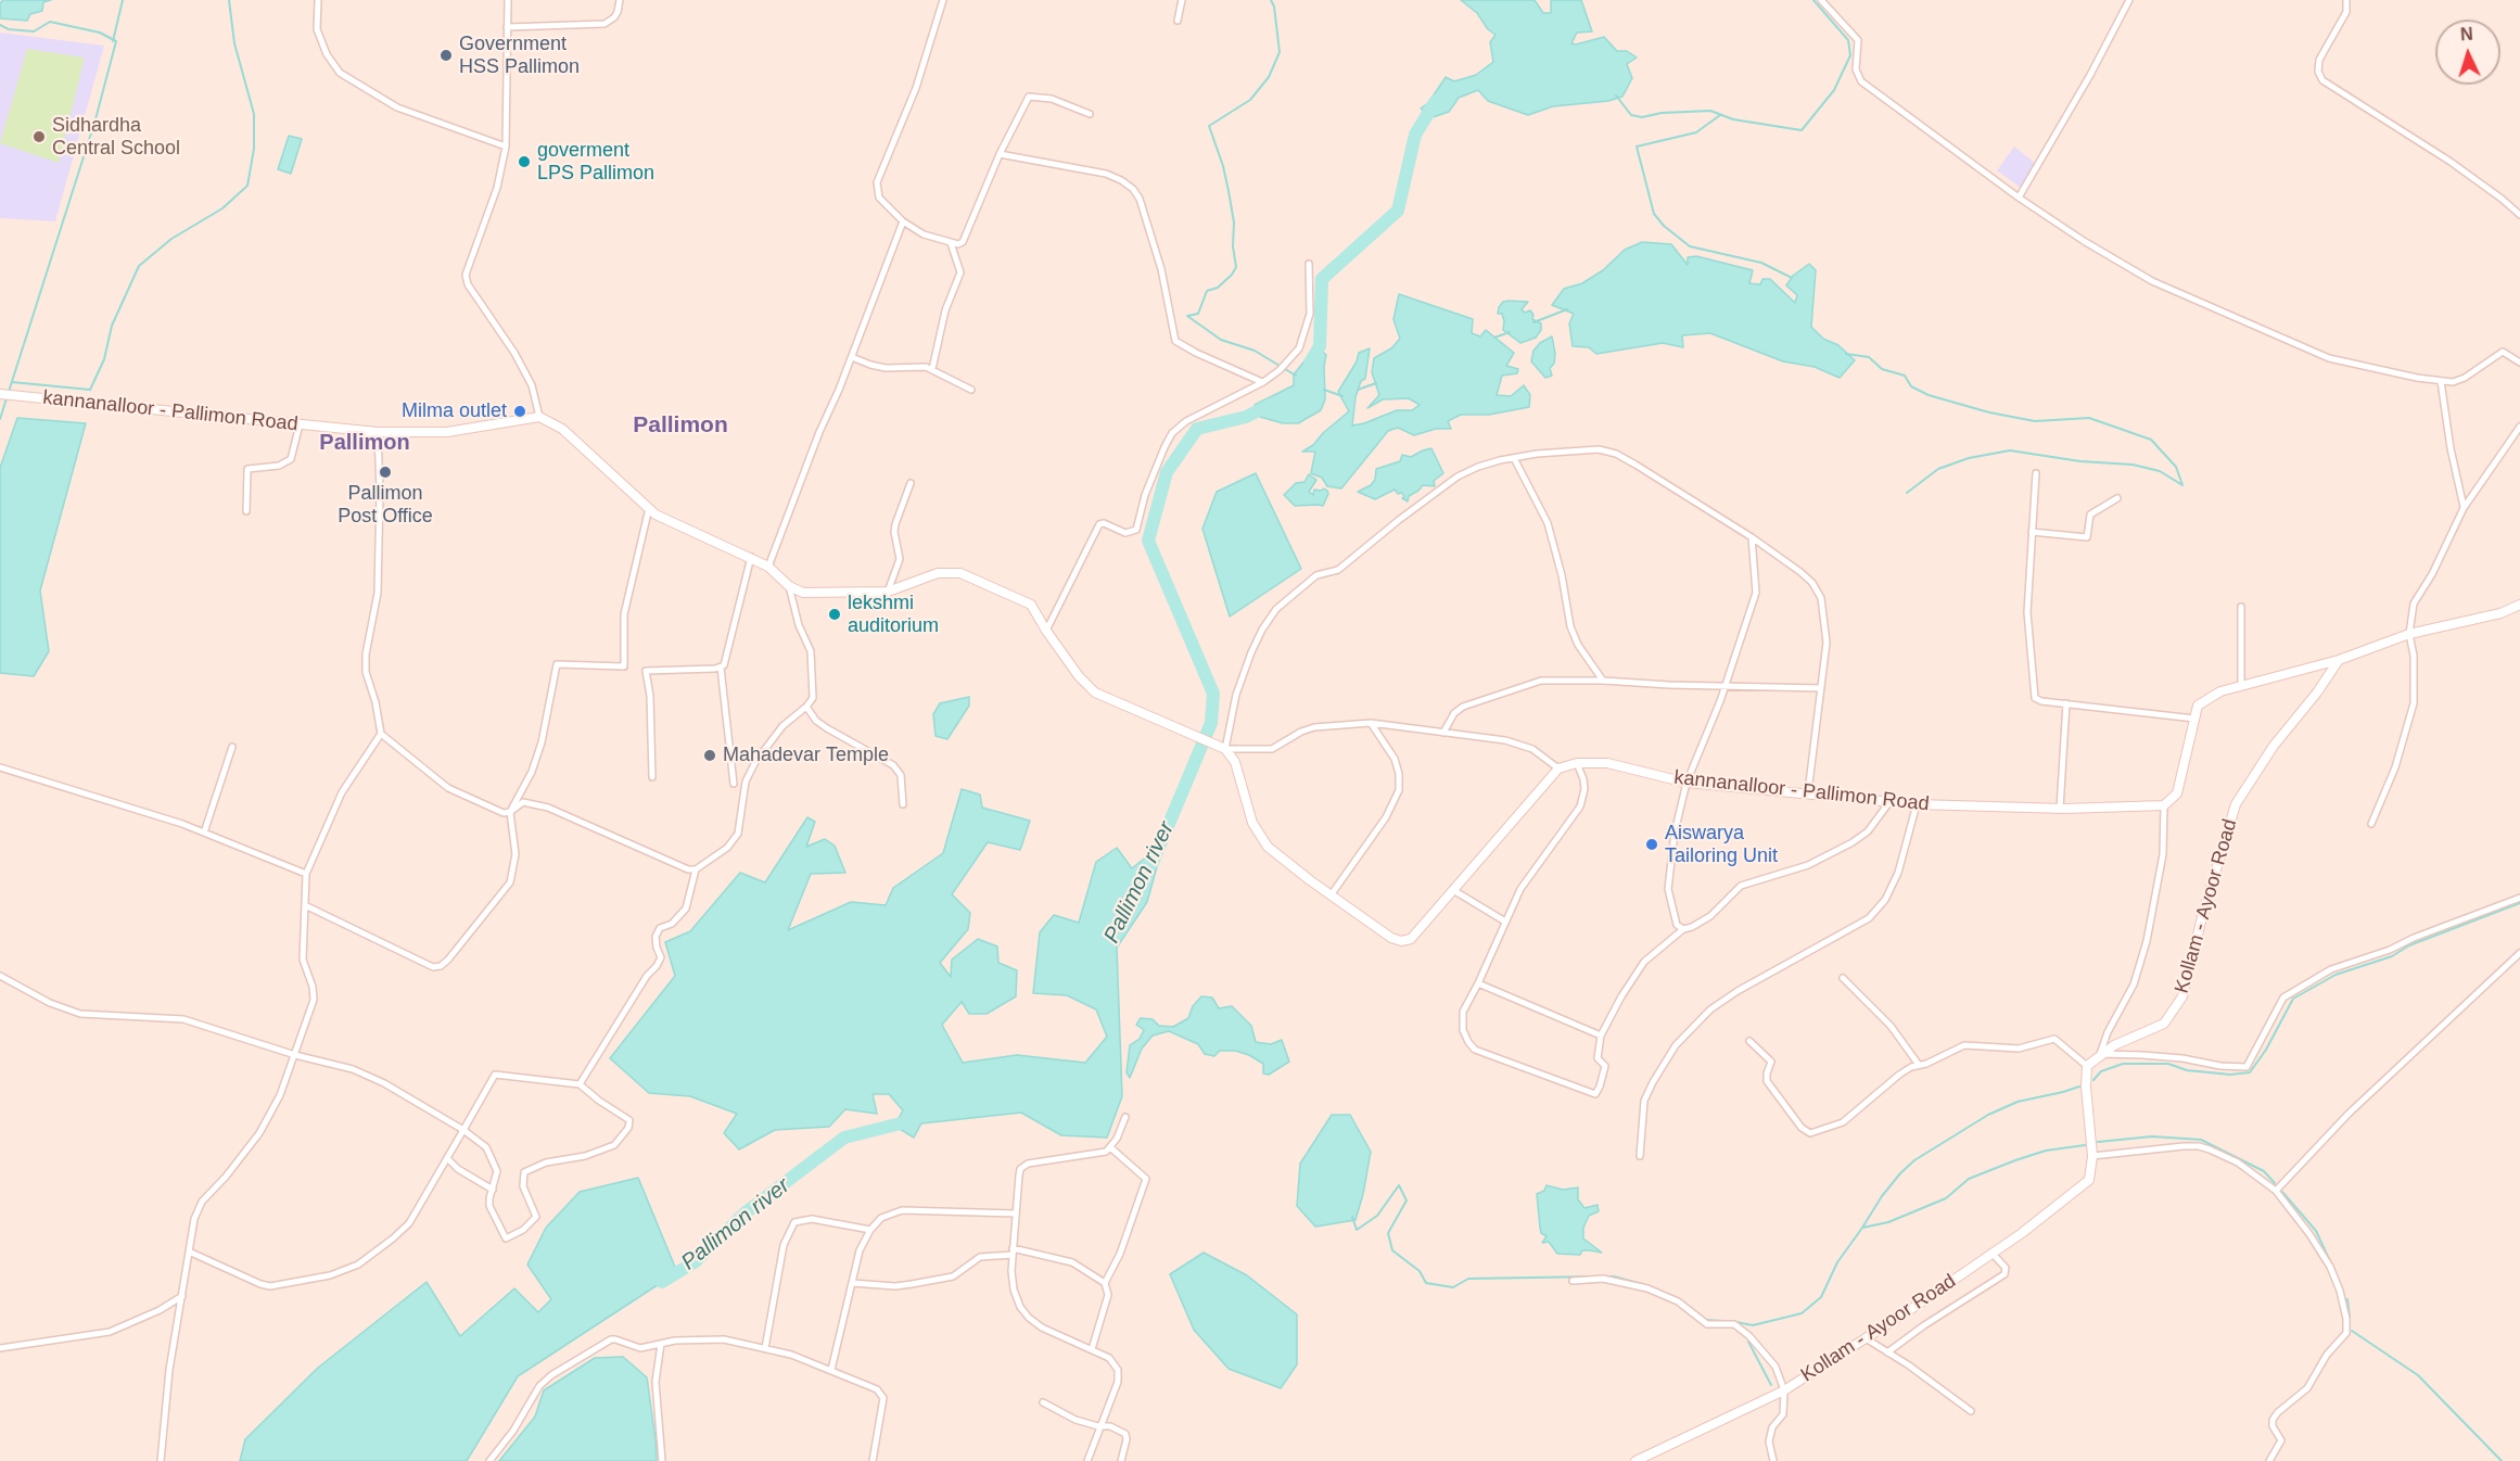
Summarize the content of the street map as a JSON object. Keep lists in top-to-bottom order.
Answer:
{
  "streets": {
    "street": ["kannanalloor - Pallimon Road", "Kollam - Ayoor Road"]
  },
  "districts": ["Pallimon", "Pallimon"],
  "water": ["Pallimon river"],
  "places": [
    "Government HSS Pallimon",
    "Sidhardha Central School",
    "goverment LPS Pallimon",
    "Milma outlet",
    "Pallimon Post Office",
    "lekshmi auditorium",
    "Mahadevar Temple",
    "Aiswarya Tailoring Unit"
  ],
  "north": "top"
}
